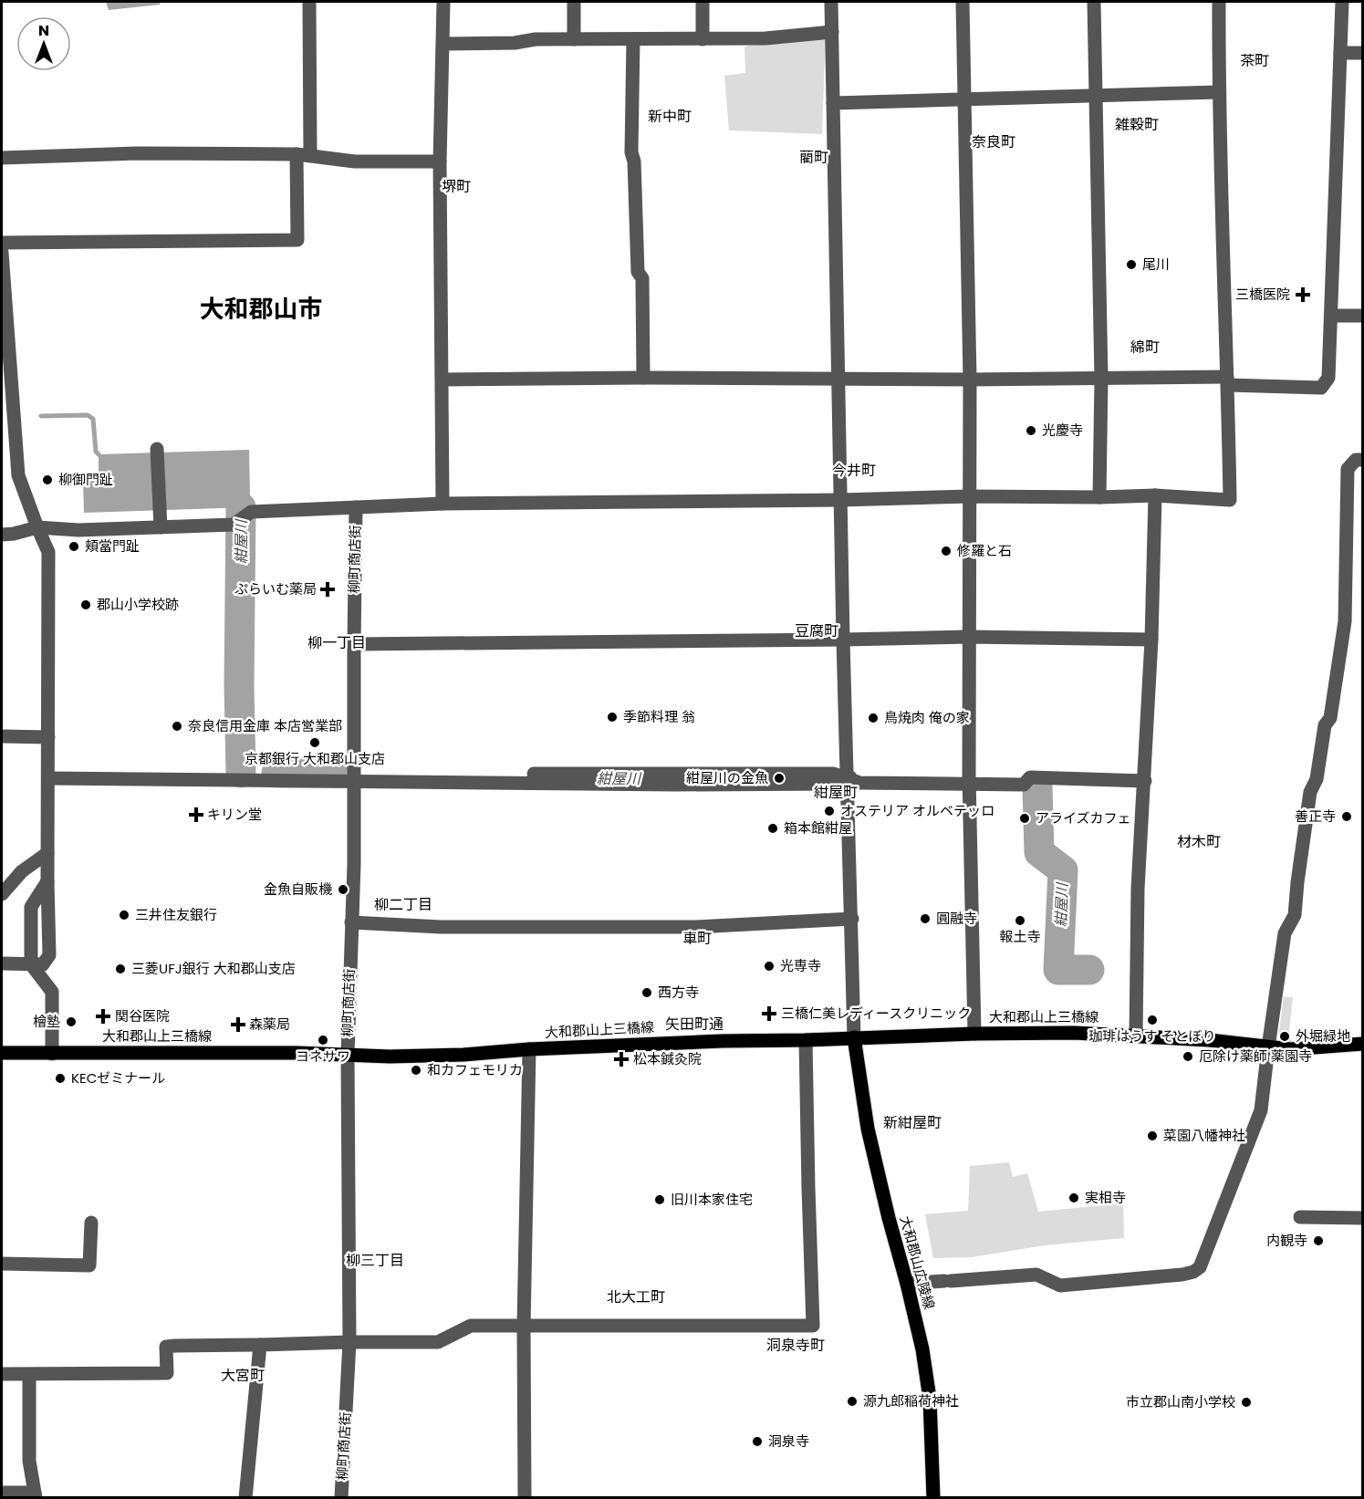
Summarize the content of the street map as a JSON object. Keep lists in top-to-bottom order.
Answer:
{
  "streets": {
    "main road": ["大和郡山上三橋線", "大和郡山広陵線"],
    "street": ["柳町商店街"]
  },
  "crossings": [
    ["柳町商店街", "大和郡山上三橋線"],
    ["大和郡山上三橋線", "大和郡山広陵線"]
  ],
  "districts": [
    "茶町",
    "新中町",
    "雑穀町",
    "奈良町",
    "藺町",
    "堺町",
    "大和郡山市",
    "綿町",
    "今井町",
    "豆腐町",
    "柳一丁目",
    "紺屋町",
    "材木町",
    "柳二丁目",
    "車町",
    "矢田町通",
    "新紺屋町",
    "柳三丁目",
    "北大工町",
    "洞泉寺町",
    "大宮町"
  ],
  "water": ["紺屋川"],
  "places": {
    "other": [
      "尾川",
      "光慶寺",
      "柳御門趾",
      "頬當門趾",
      "修羅と石",
      "郡山小学校跡",
      "季節料理 翁",
      "鳥焼肉 俺の家",
      "奈良信用金庫 本店営業部",
      "京都銀行 大和郡山支店",
      "紺屋川の金魚",
      "オステリア オルベテッロ",
      "善正寺",
      "アライズカフェ",
      "箱本館紺屋",
      "金魚自販機",
      "三井住友銀行",
      "圓融寺",
      "報土寺",
      "光専寺",
      "三菱UFJ銀行 大和郡山支店",
      "西方寺",
      "珈琲はうす そとぼり",
      "檜塾",
      "外堀緑地",
      "ヨネサワ",
      "厄除け薬師 薬園寺",
      "和カフェモリカ",
      "KECゼミナール",
      "菜園八幡神社",
      "実相寺",
      "旧川本家住宅",
      "内観寺",
      "源九郎稲荷神社",
      "市立郡山南小学校",
      "洞泉寺"
    ],
    "health": [
      "三橋医院",
      "ぷらいむ薬局",
      "キリン堂",
      "三橋仁美レディースクリニック",
      "関谷医院",
      "森薬局",
      "松本鍼灸院"
    ]
  },
  "north": "top"
}
